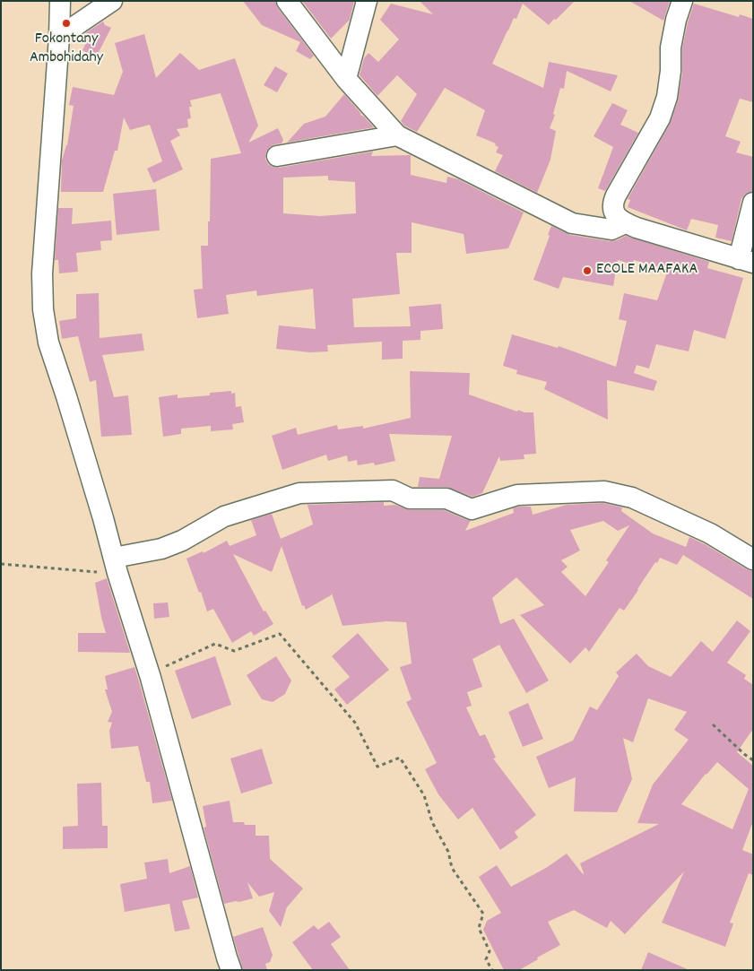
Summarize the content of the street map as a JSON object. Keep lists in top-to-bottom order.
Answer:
{
  "places": ["Fokontany Ambohidahy", "ECOLE MAAFAKA"]
}
